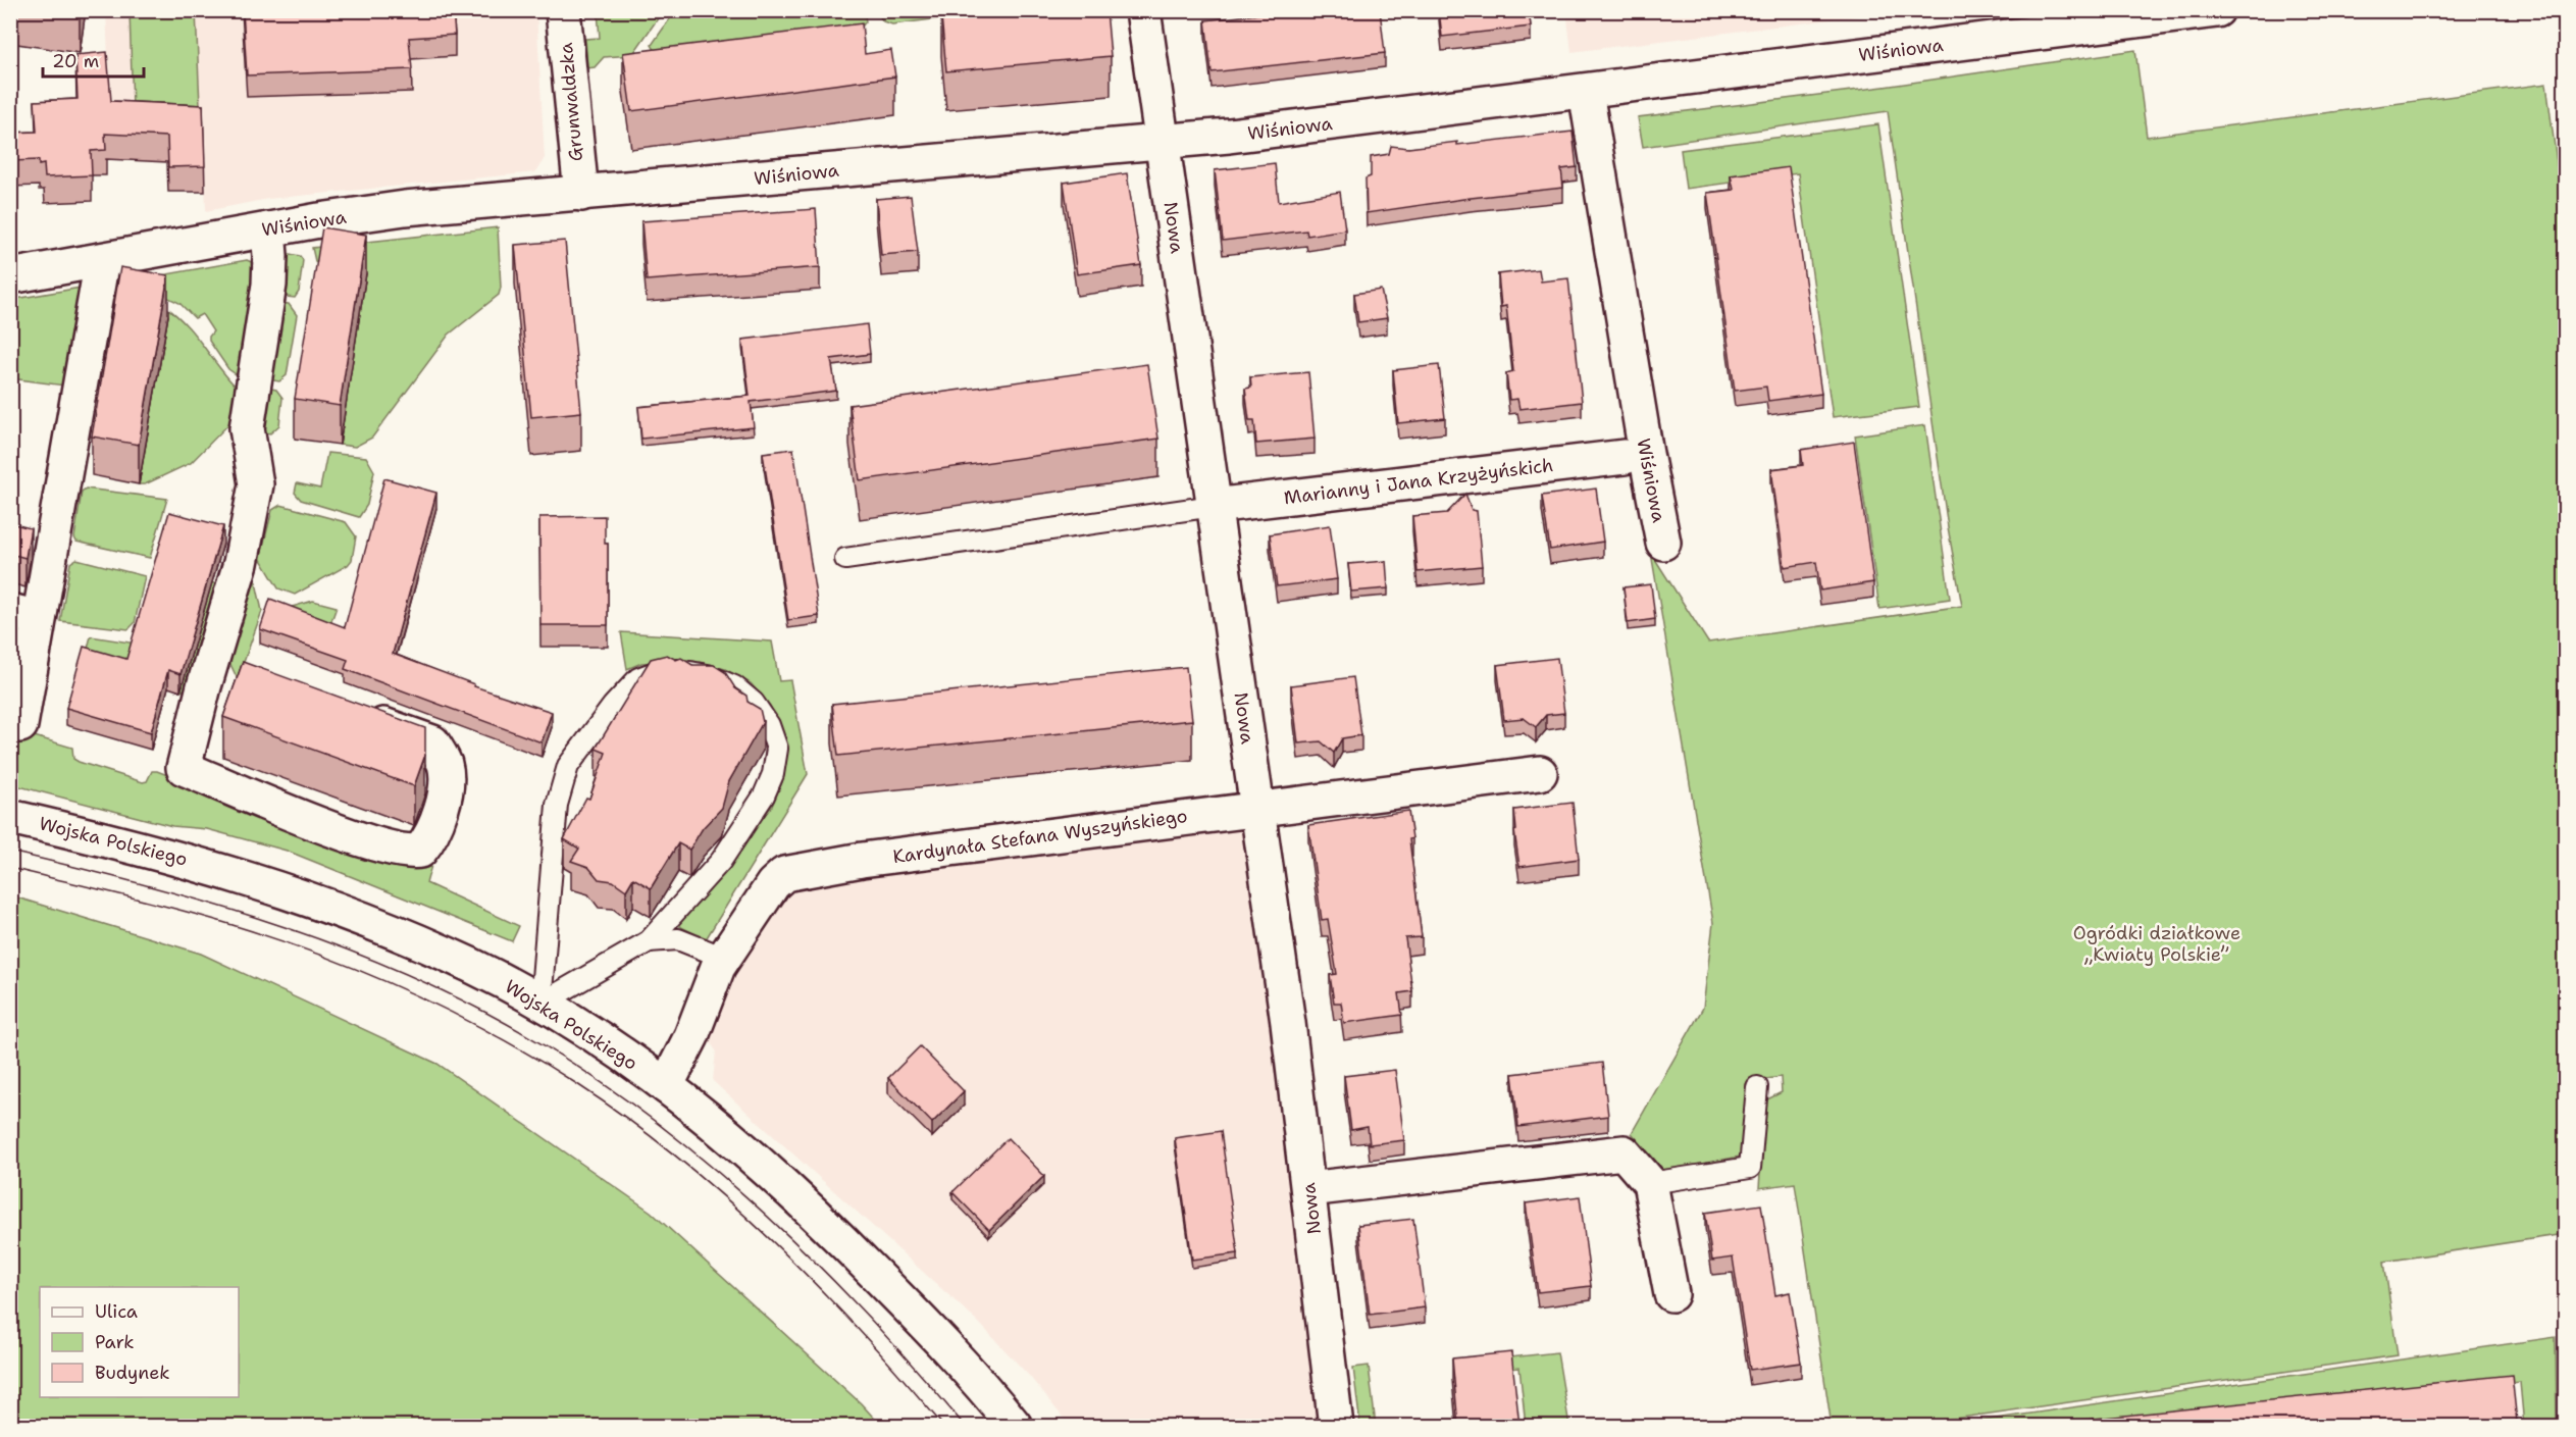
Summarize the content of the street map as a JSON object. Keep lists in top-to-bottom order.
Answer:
{
  "streets": {
    "street": [
      "Wiśniowa",
      "Grunwaldzka",
      "Nowa",
      "Marianny i Jana Krzyżyńskich",
      "Kardynała Stefana Wyszyńskiego",
      "Wojska Polskiego"
    ]
  },
  "crossings": [
    ["Wiśniowa", "Grunwaldzka"],
    ["Wiśniowa", "Nowa"],
    ["Nowa", "Marianny i Jana Krzyżyńskich"],
    ["Nowa", "Kardynała Stefana Wyszyńskiego"],
    ["Kardynała Stefana Wyszyńskiego", "Wojska Polskiego"]
  ],
  "parks": ["Ogródki działkowe „Kwiaty Polskie”"],
  "legend": ["Ulica", "Park", "Budynek"],
  "scale_bar": "20 m"
}
